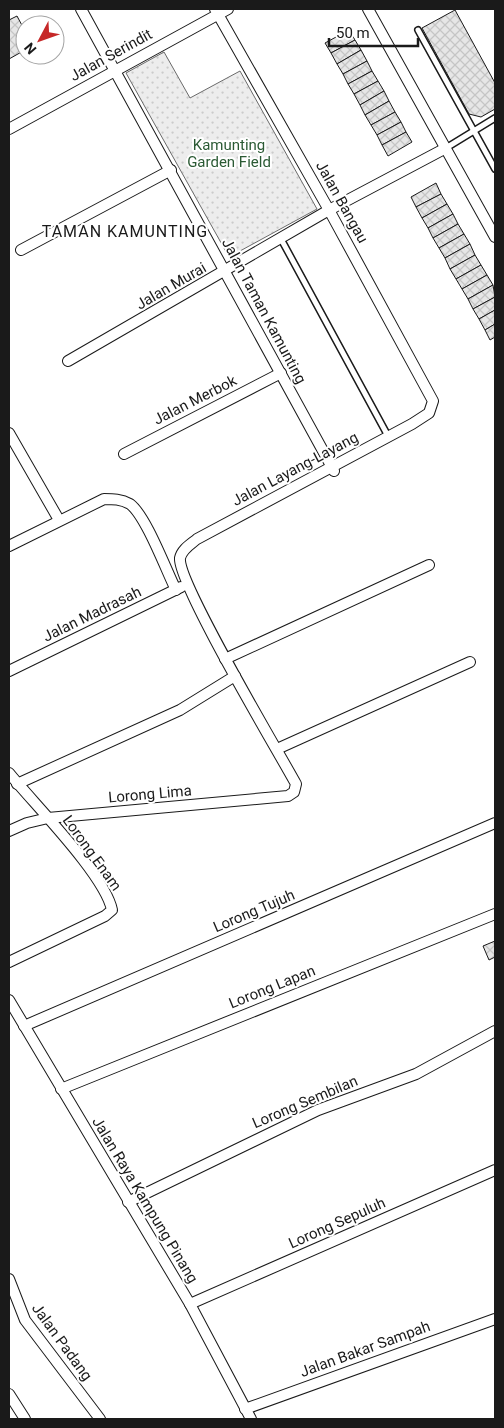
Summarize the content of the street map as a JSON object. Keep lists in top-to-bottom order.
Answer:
{
  "streets": {
    "street": [
      "Jalan Serindit",
      "Jalan Bangau",
      "Jalan Murai",
      "Jalan Taman Kamunting",
      "Jalan Merbok",
      "Jalan Layang-Layang",
      "Jalan Madrasah",
      "Lorong Lima",
      "Lorong Enam",
      "Lorong Tujuh",
      "Lorong Lapan",
      "Lorong Sembilan",
      "Jalan Raya Kampung Pinang",
      "Lorong Sepuluh",
      "Jalan Padang",
      "Jalan Bakar Sampah"
    ]
  },
  "crossings": [
    ["Jalan Serindit", "Jalan Bangau"],
    ["Jalan Serindit", "Jalan Taman Kamunting"],
    ["Jalan Bangau", "Jalan Murai"],
    ["Jalan Bangau", "Jalan Layang-Layang"],
    ["Jalan Murai", "Jalan Taman Kamunting"],
    ["Jalan Taman Kamunting", "Jalan Merbok"],
    ["Jalan Taman Kamunting", "Jalan Layang-Layang"],
    ["Jalan Layang-Layang", "Jalan Madrasah"],
    ["Lorong Lima", "Lorong Enam"],
    ["Lorong Tujuh", "Jalan Raya Kampung Pinang"],
    ["Lorong Lapan", "Jalan Raya Kampung Pinang"],
    ["Lorong Sembilan", "Jalan Raya Kampung Pinang"],
    ["Jalan Raya Kampung Pinang", "Lorong Sepuluh"],
    ["Jalan Raya Kampung Pinang", "Jalan Bakar Sampah"]
  ],
  "districts": ["TAMAN KAMUNTING"],
  "parks": ["Kamunting Garden Field"],
  "scale_bar": "50 m",
  "north": "bottom left"
}
